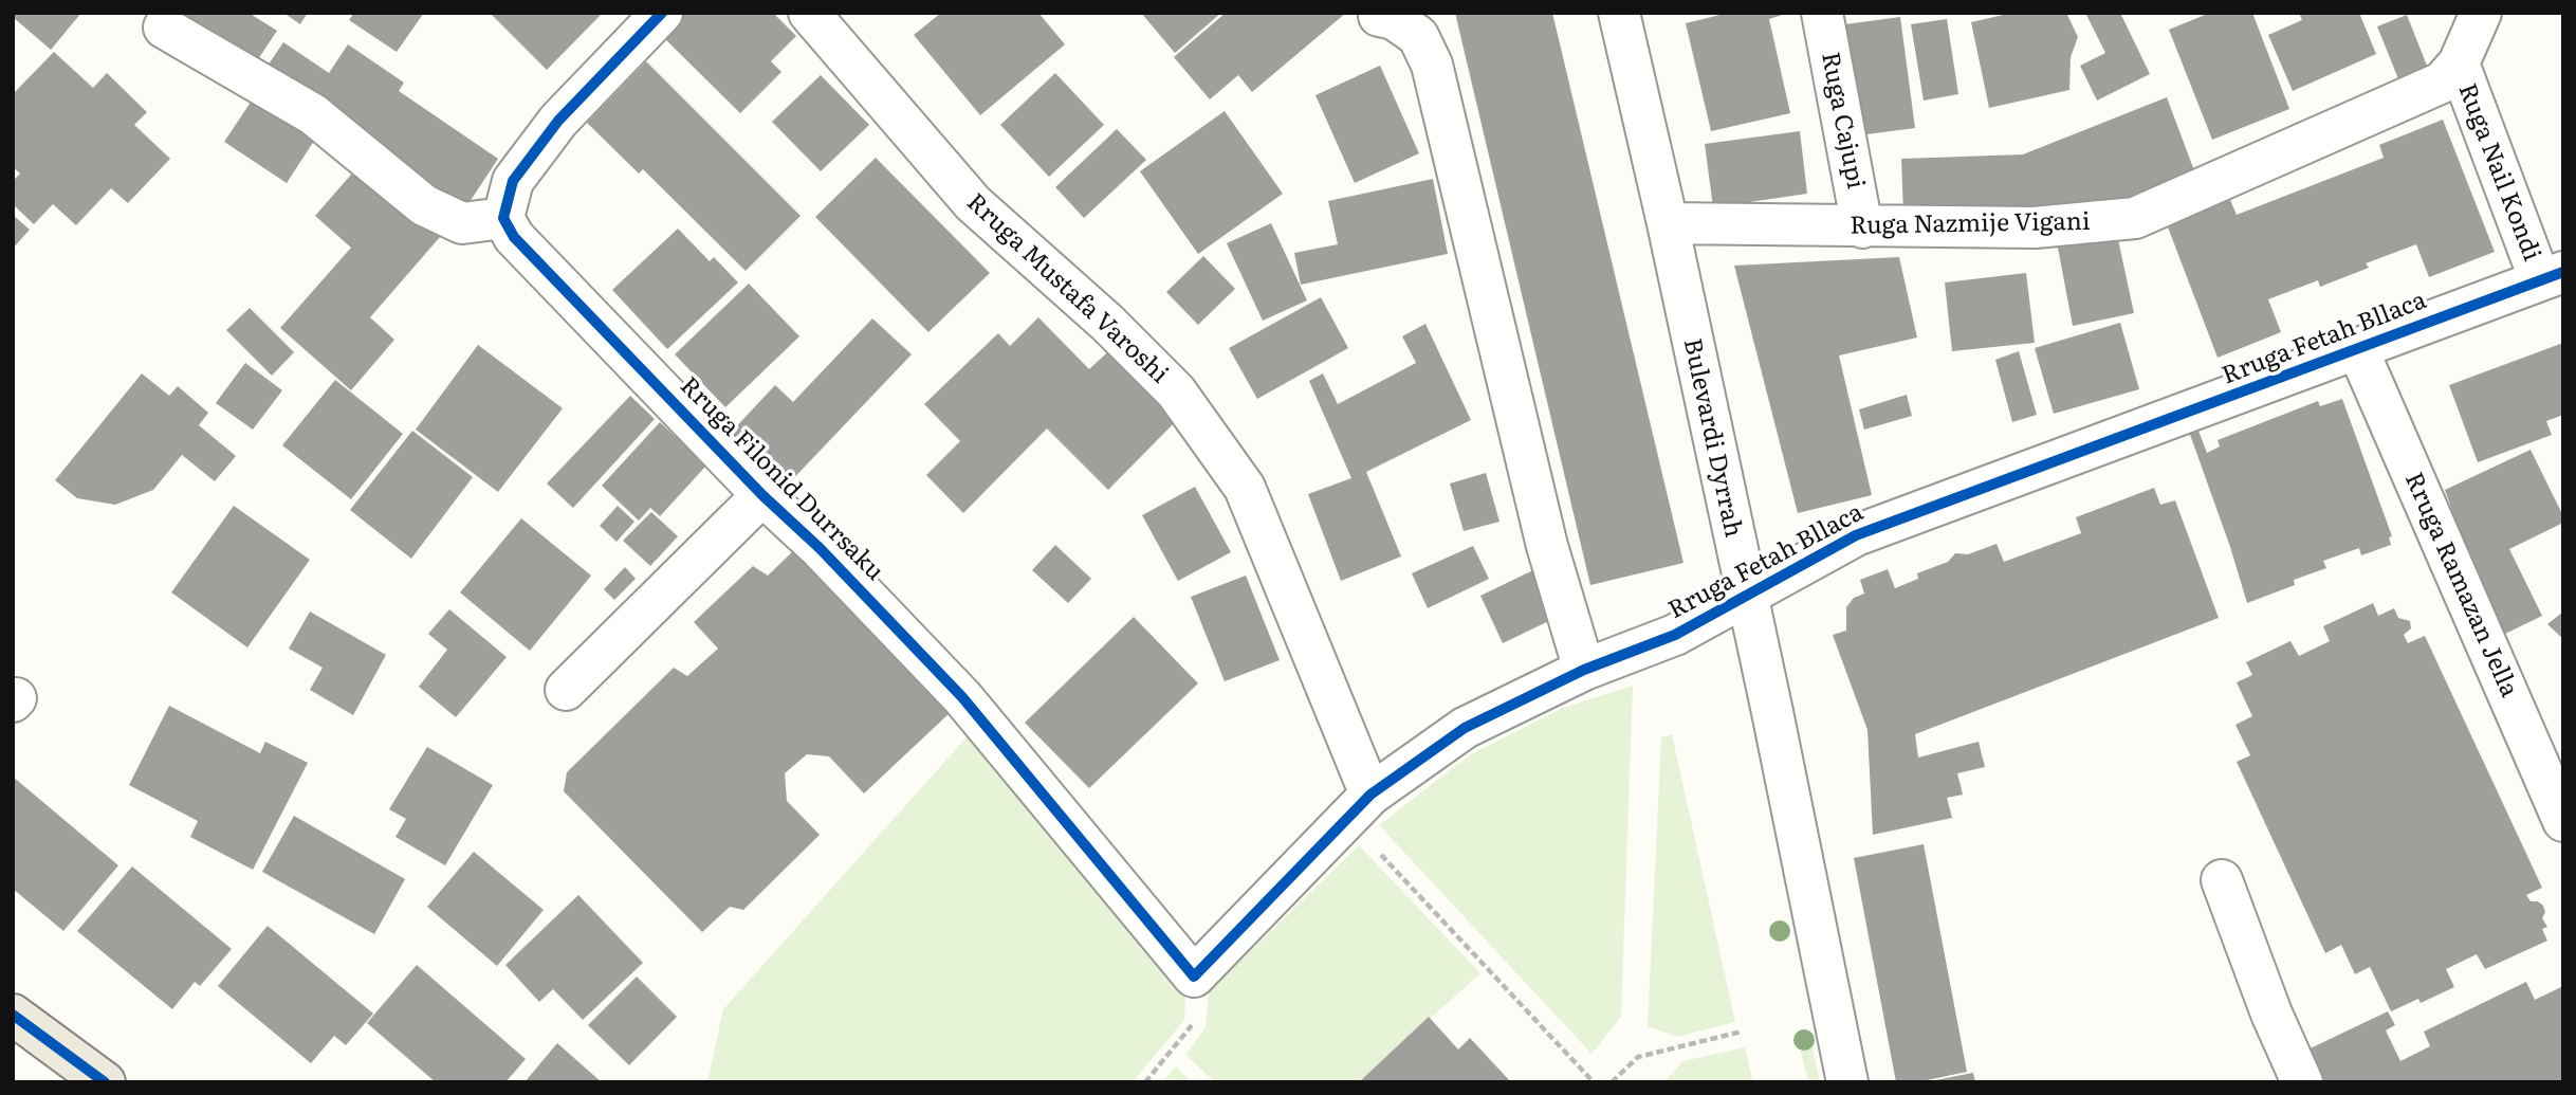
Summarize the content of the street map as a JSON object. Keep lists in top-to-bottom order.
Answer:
{
  "streets": {
    "street": [
      "Ruga Cajupi",
      "Ruga Nail Kondi",
      "Ruga Nazmije Vigani",
      "Rruga Mustafa Varoshi",
      "Rruga Fetah Bllaca",
      "Bulevardi Dyrrah",
      "Rruga Filonid Durrsaku",
      "Rruga Ramazan Jella"
    ]
  },
  "crossings": [
    ["Ruga Cajupi", "Ruga Nazmije Vigani"],
    ["Ruga Nail Kondi", "Ruga Nazmije Vigani"],
    ["Ruga Nail Kondi", "Rruga Fetah Bllaca"],
    ["Ruga Nazmije Vigani", "Bulevardi Dyrrah"],
    ["Rruga Mustafa Varoshi", "Rruga Fetah Bllaca"],
    ["Rruga Fetah Bllaca", "Bulevardi Dyrrah"],
    ["Rruga Fetah Bllaca", "Rruga Filonid Durrsaku"],
    ["Rruga Fetah Bllaca", "Rruga Ramazan Jella"]
  ]
}
